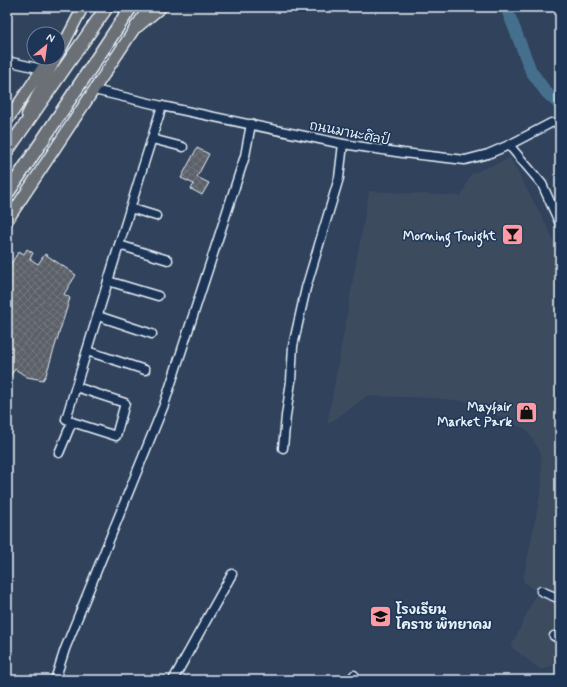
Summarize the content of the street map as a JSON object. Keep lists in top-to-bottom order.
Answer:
{
  "streets": {
    "street": ["ถนนมานะศิลป์"]
  },
  "places": {
    "bar": ["Morning Tonight"],
    "shop": ["Mayfair Market Park"],
    "school or university": ["โรงเรียน โคราช พิทยาคม"]
  },
  "north": "top right"
}
